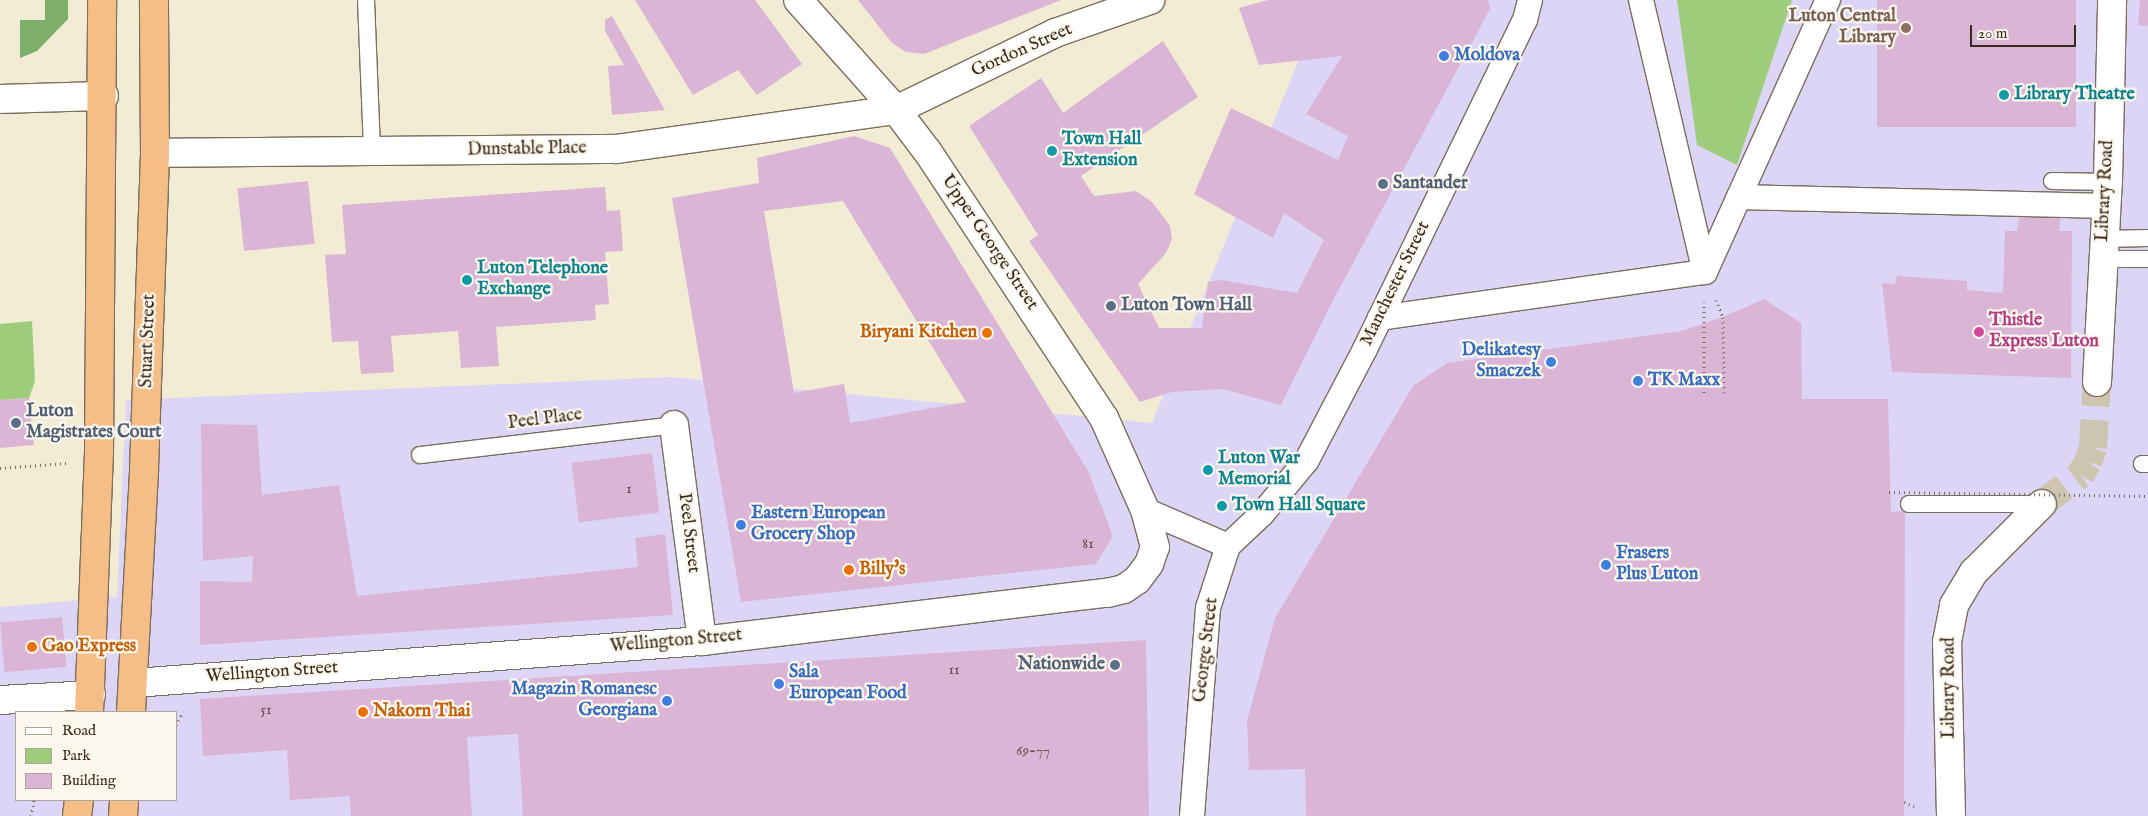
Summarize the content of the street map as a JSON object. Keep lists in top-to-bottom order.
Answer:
{
  "streets": {
    "highway": ["Stuart Street"],
    "street": [
      "Gordon Street",
      "Dunstable Place",
      "Library Road",
      "Upper George Street",
      "Manchester Street",
      "Peel Street",
      "Wellington Street",
      "George Street"
    ],
    "lane": ["Peel Place"]
  },
  "crossings": [
    ["Gordon Street", "Dunstable Place"],
    ["Gordon Street", "Upper George Street"],
    ["Dunstable Place", "Upper George Street"],
    ["Dunstable Place", "Stuart Street"],
    ["Upper George Street", "Wellington Street"],
    ["Manchester Street", "George Street"],
    ["Stuart Street", "Wellington Street"],
    ["Peel Place", "Peel Street"],
    ["Peel Street", "Wellington Street"]
  ],
  "places": [
    "Luton Central Library",
    "Moldova",
    "Library Theatre",
    "Town Hall Extension",
    "Santander",
    "Luton Telephone Exchange",
    "Luton Town Hall",
    "Thistle Express Luton",
    "Biryani Kitchen",
    "Delikatesy Smaczek",
    "TK Maxx",
    "Luton Magistrates Court",
    "Luton War Memorial",
    "Town Hall Square",
    "Eastern European Grocery Shop",
    "Frasers Plus Luton",
    "Billy's",
    "Gao Express",
    "Nationwide",
    "Sala European Food",
    "Magazin Romanesc Georgiana",
    "Nakorn Thai"
  ],
  "house_numbers": [
    "1",
    "81",
    "11",
    "51",
    "69-77"
  ],
  "legend": ["Road", "Park", "Building"],
  "scale_bar": "20 m"
}
